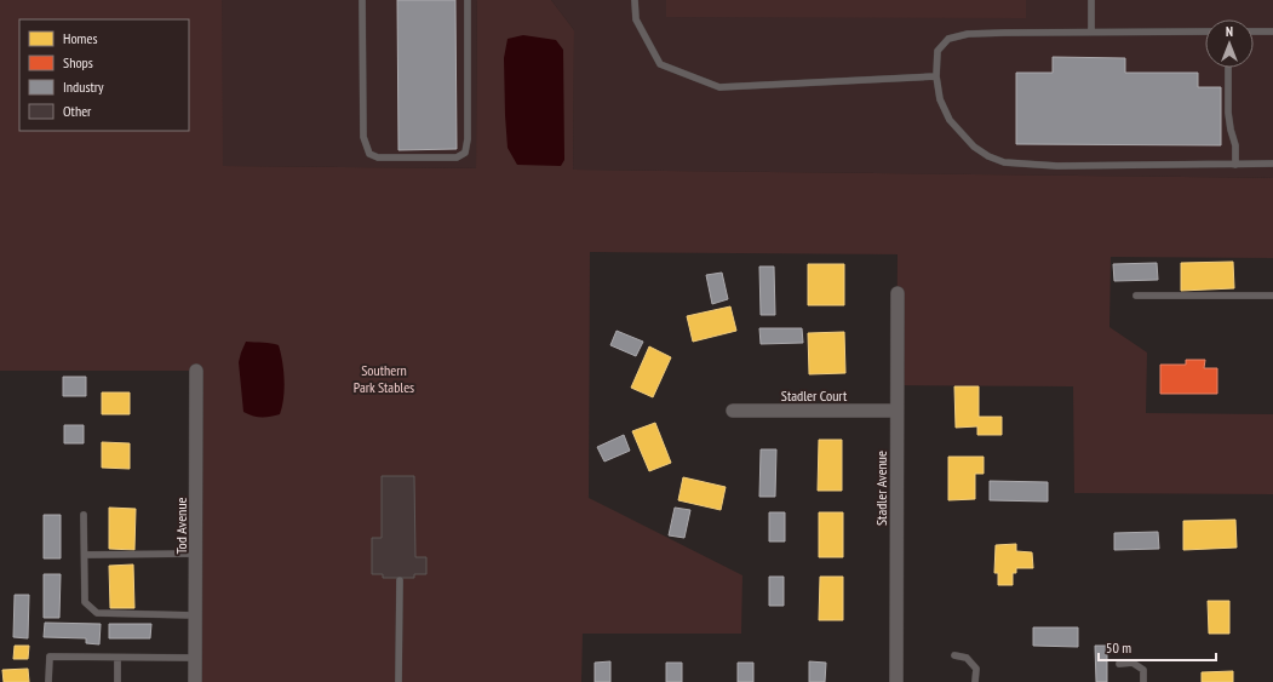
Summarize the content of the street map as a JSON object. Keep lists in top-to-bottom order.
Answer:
{
  "streets": {
    "street": ["Stadler Court", "Stadler Avenue", "Tod Avenue"]
  },
  "crossings": [
    ["Stadler Court", "Stadler Avenue"]
  ],
  "parks": ["Southern Park Stables"],
  "legend": [
    "Homes",
    "Shops",
    "Industry",
    "Other"
  ],
  "scale_bar": "50 m",
  "north": "top"
}
